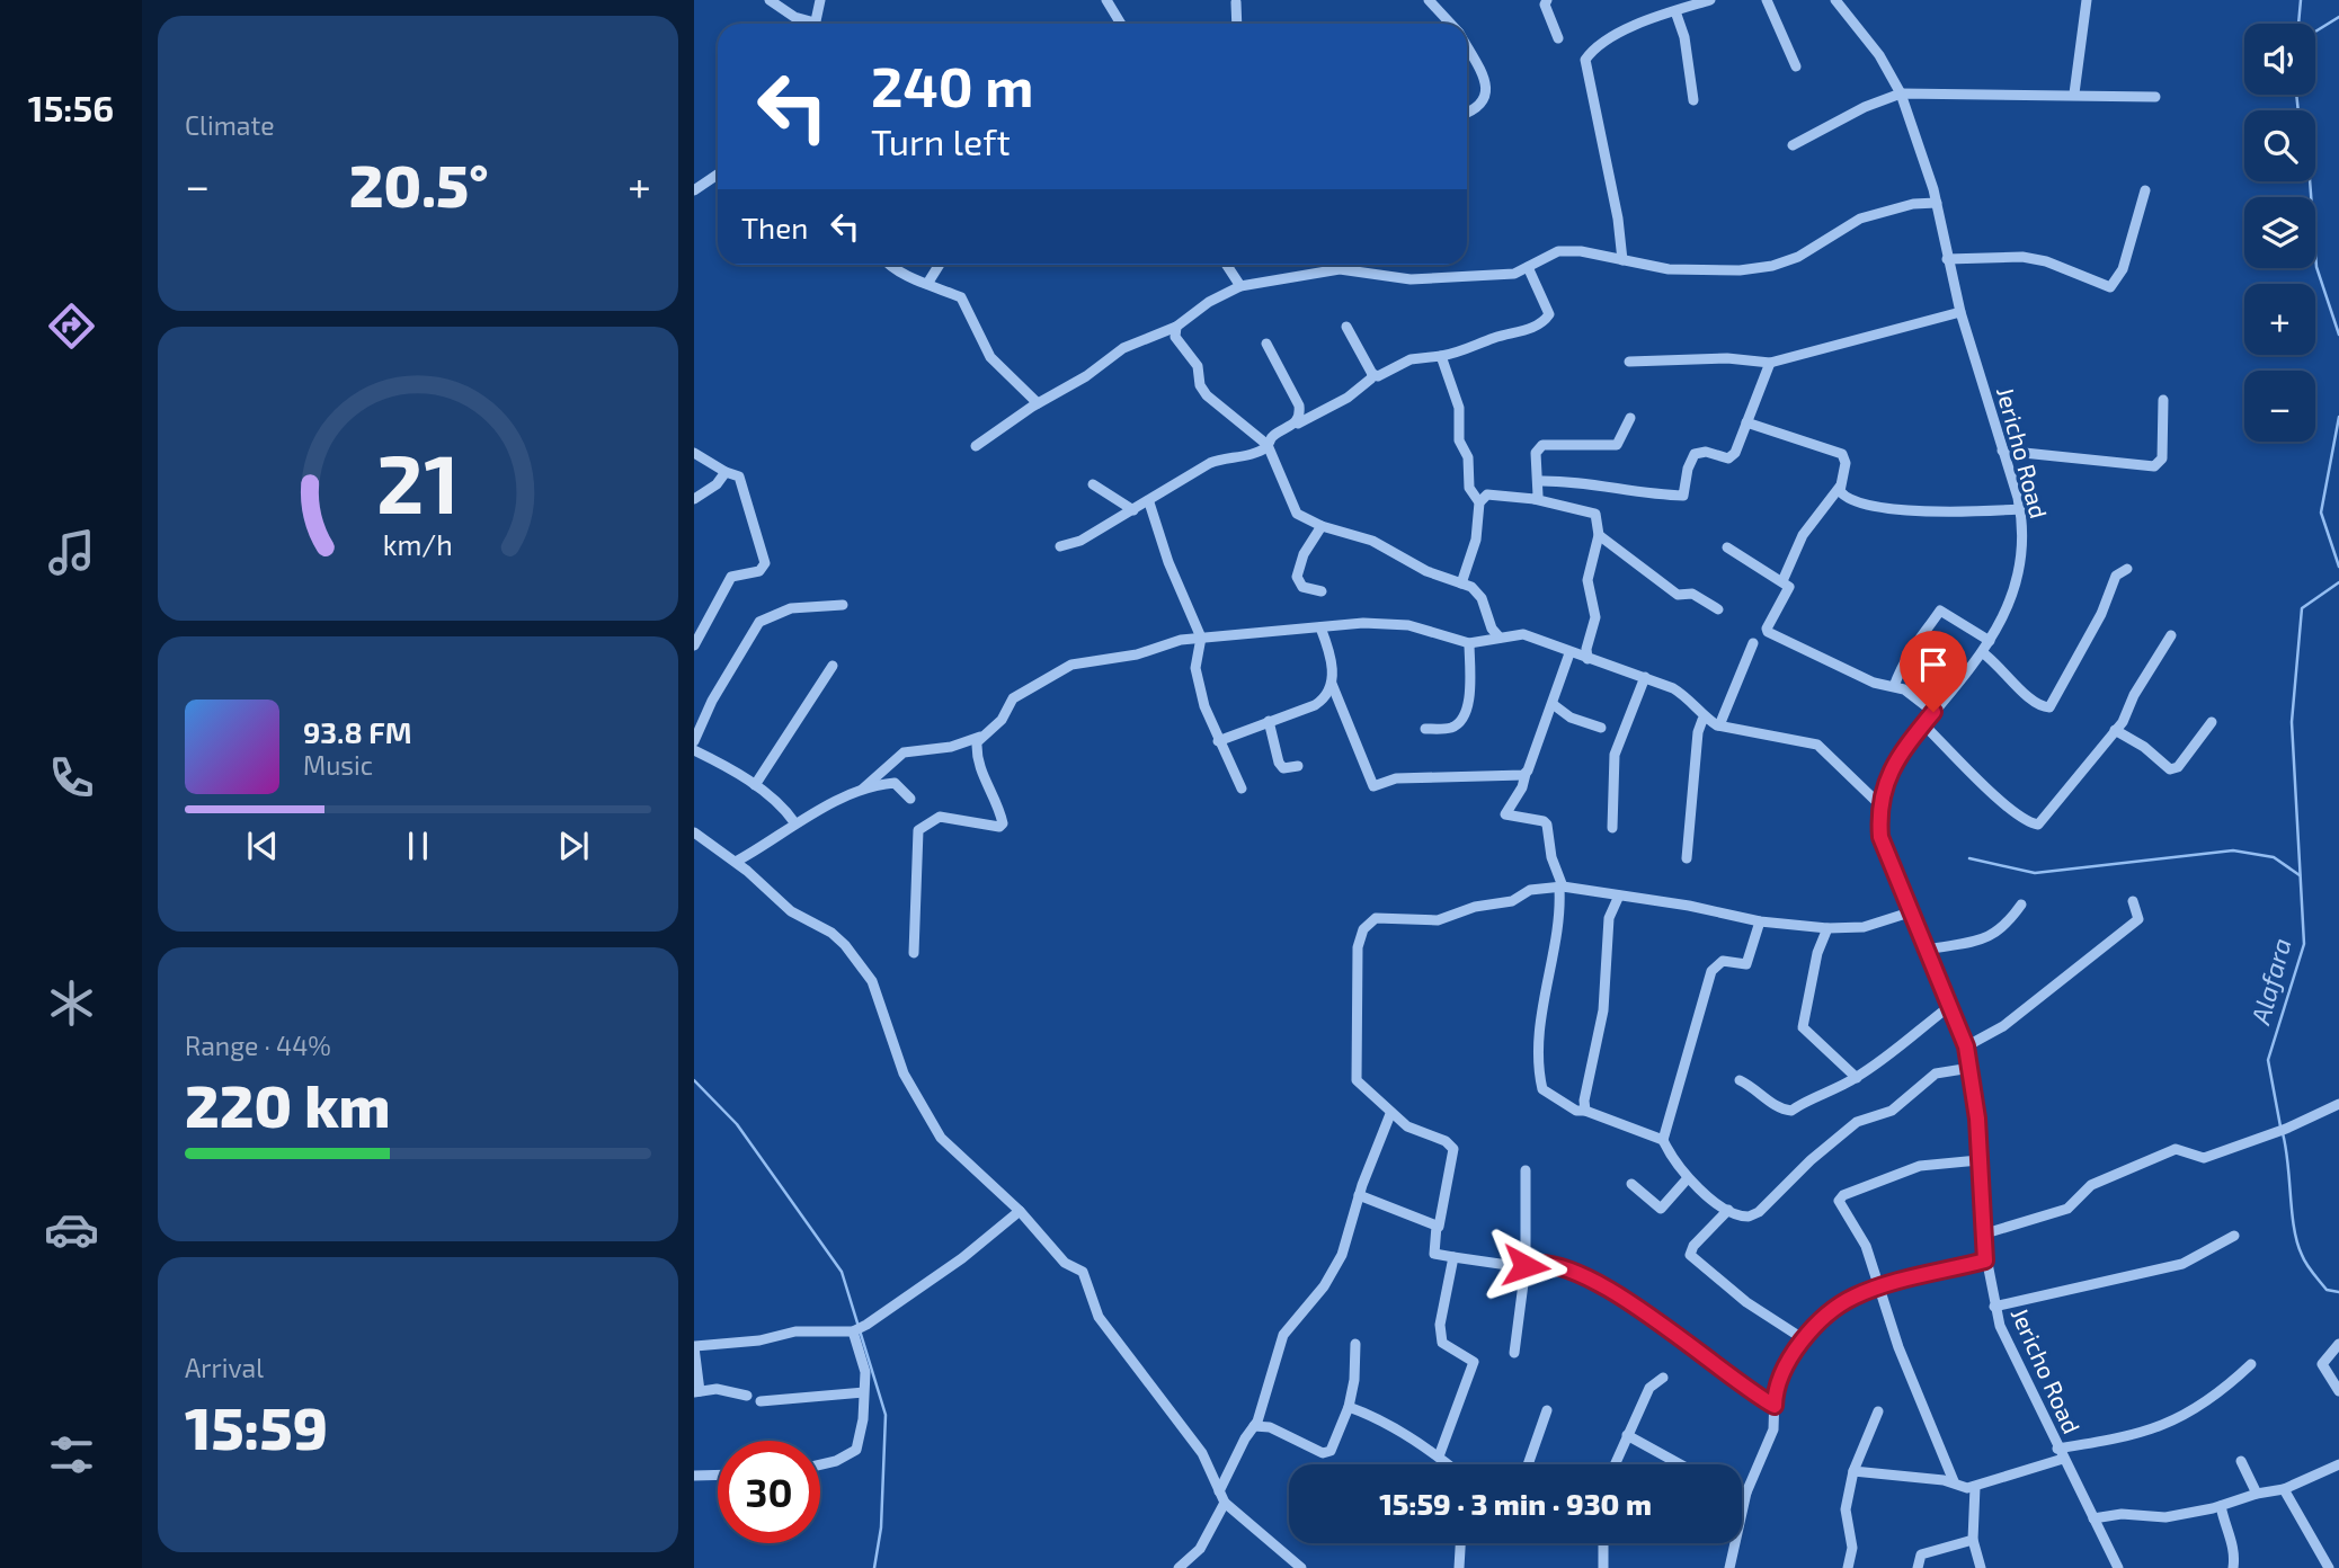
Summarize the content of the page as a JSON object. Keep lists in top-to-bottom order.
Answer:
{
  "streets": {
    "street": ["Jericho Road"]
  },
  "water": ["Alafara"],
  "page": {
    "tabs": "15:56",
    "tile": [
      "Climate",
      ["Range · 44%", "220 km"],
      ["Arrival", "15:59"]
    ],
    "map_buttons": ["+", "−"],
    "turn": ["240 m", "Turn left"],
    "heat": ["−", "20.5°", "+"],
    "then": "Then",
    "song": ["93.8 FM", "Music"],
    "limit": "30",
    "trip": "15:59 · 3 min · 930 m",
    "gauge": ["21", "km/h"]
  }
}
